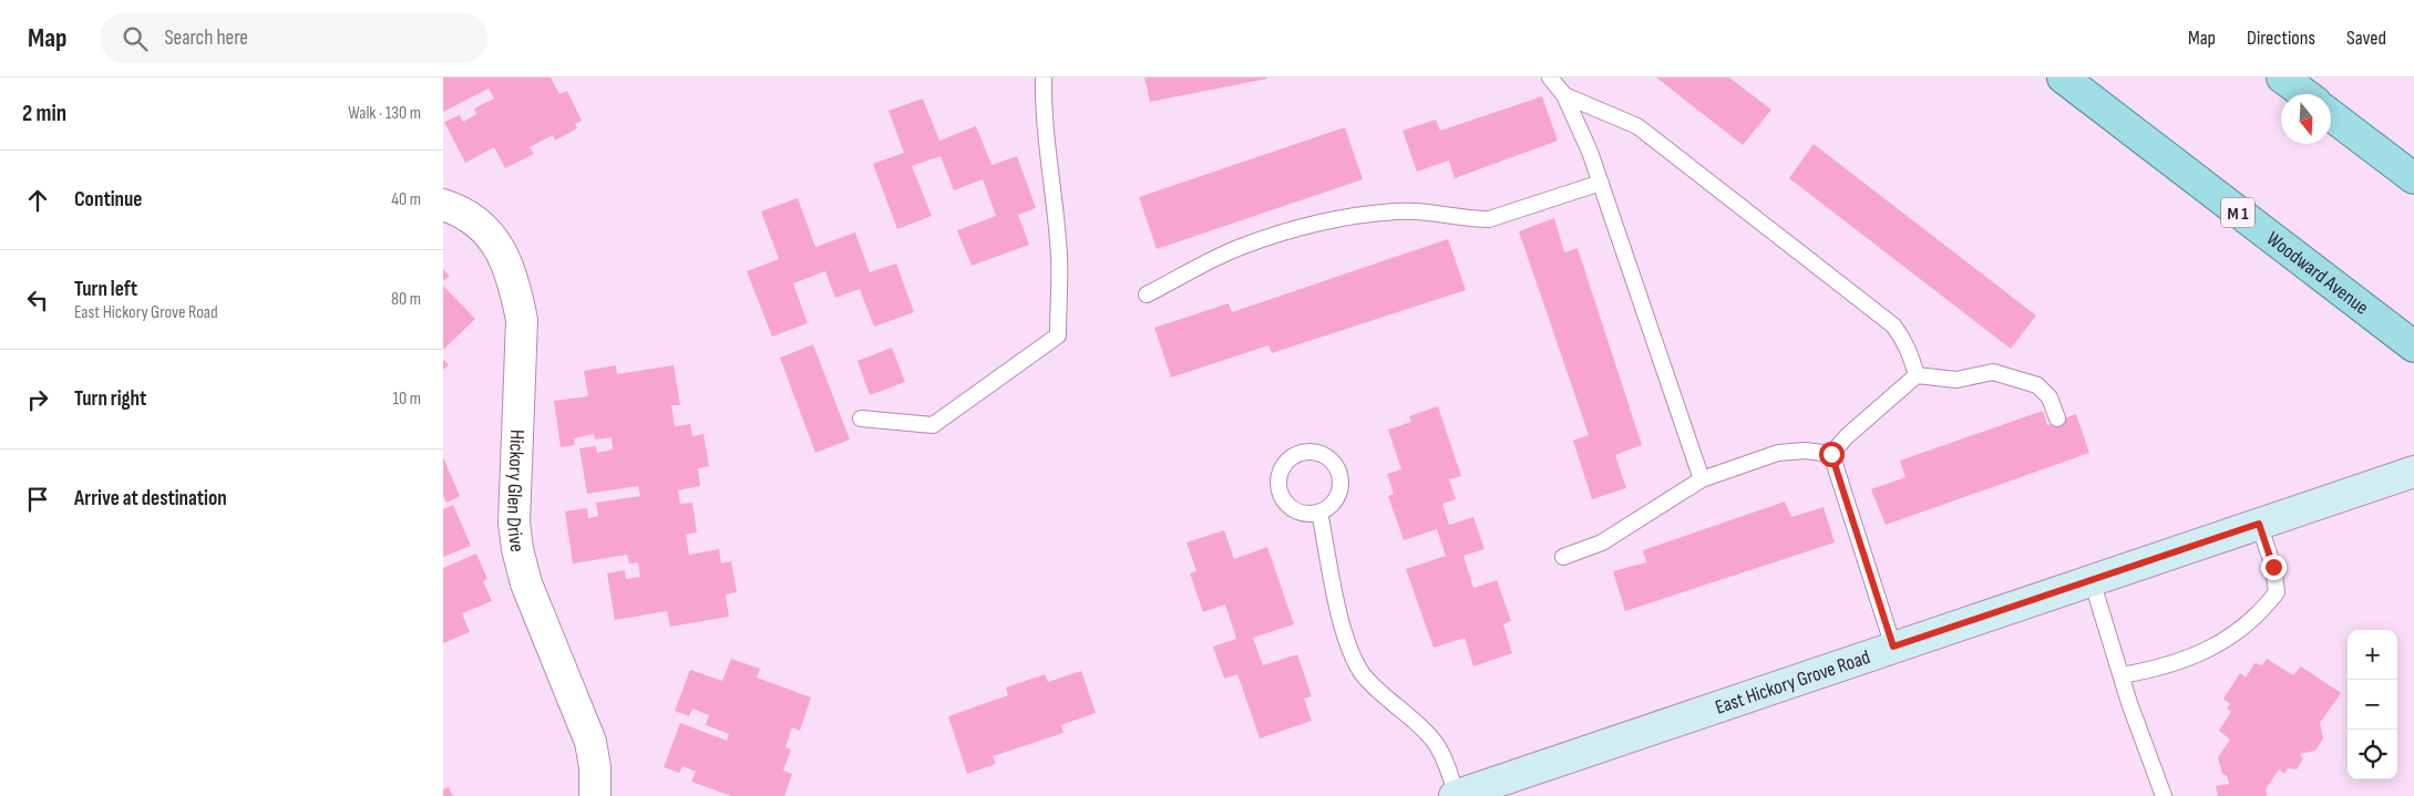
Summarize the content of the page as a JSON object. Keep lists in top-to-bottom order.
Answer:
{
  "streets": {
    "main road": ["M 1", "Woodward Avenue"],
    "street": ["Hickory Glen Drive", "East Hickory Grove Road"]
  },
  "north": "bottom",
  "page": {
    "header": "Map",
    "search": "Search here",
    "nav": ["Map", "Directions", "Saved"],
    "heading": ["2 min", "Walk · 130 m"],
    "list": [
      ["Continue", "40 m"],
      ["Turn left", "East Hickory Grove Road", "80 m"],
      ["Turn right", "10 m"],
      "Arrive at destination"
    ],
    "map_buttons": ["+", "−"]
  }
}
